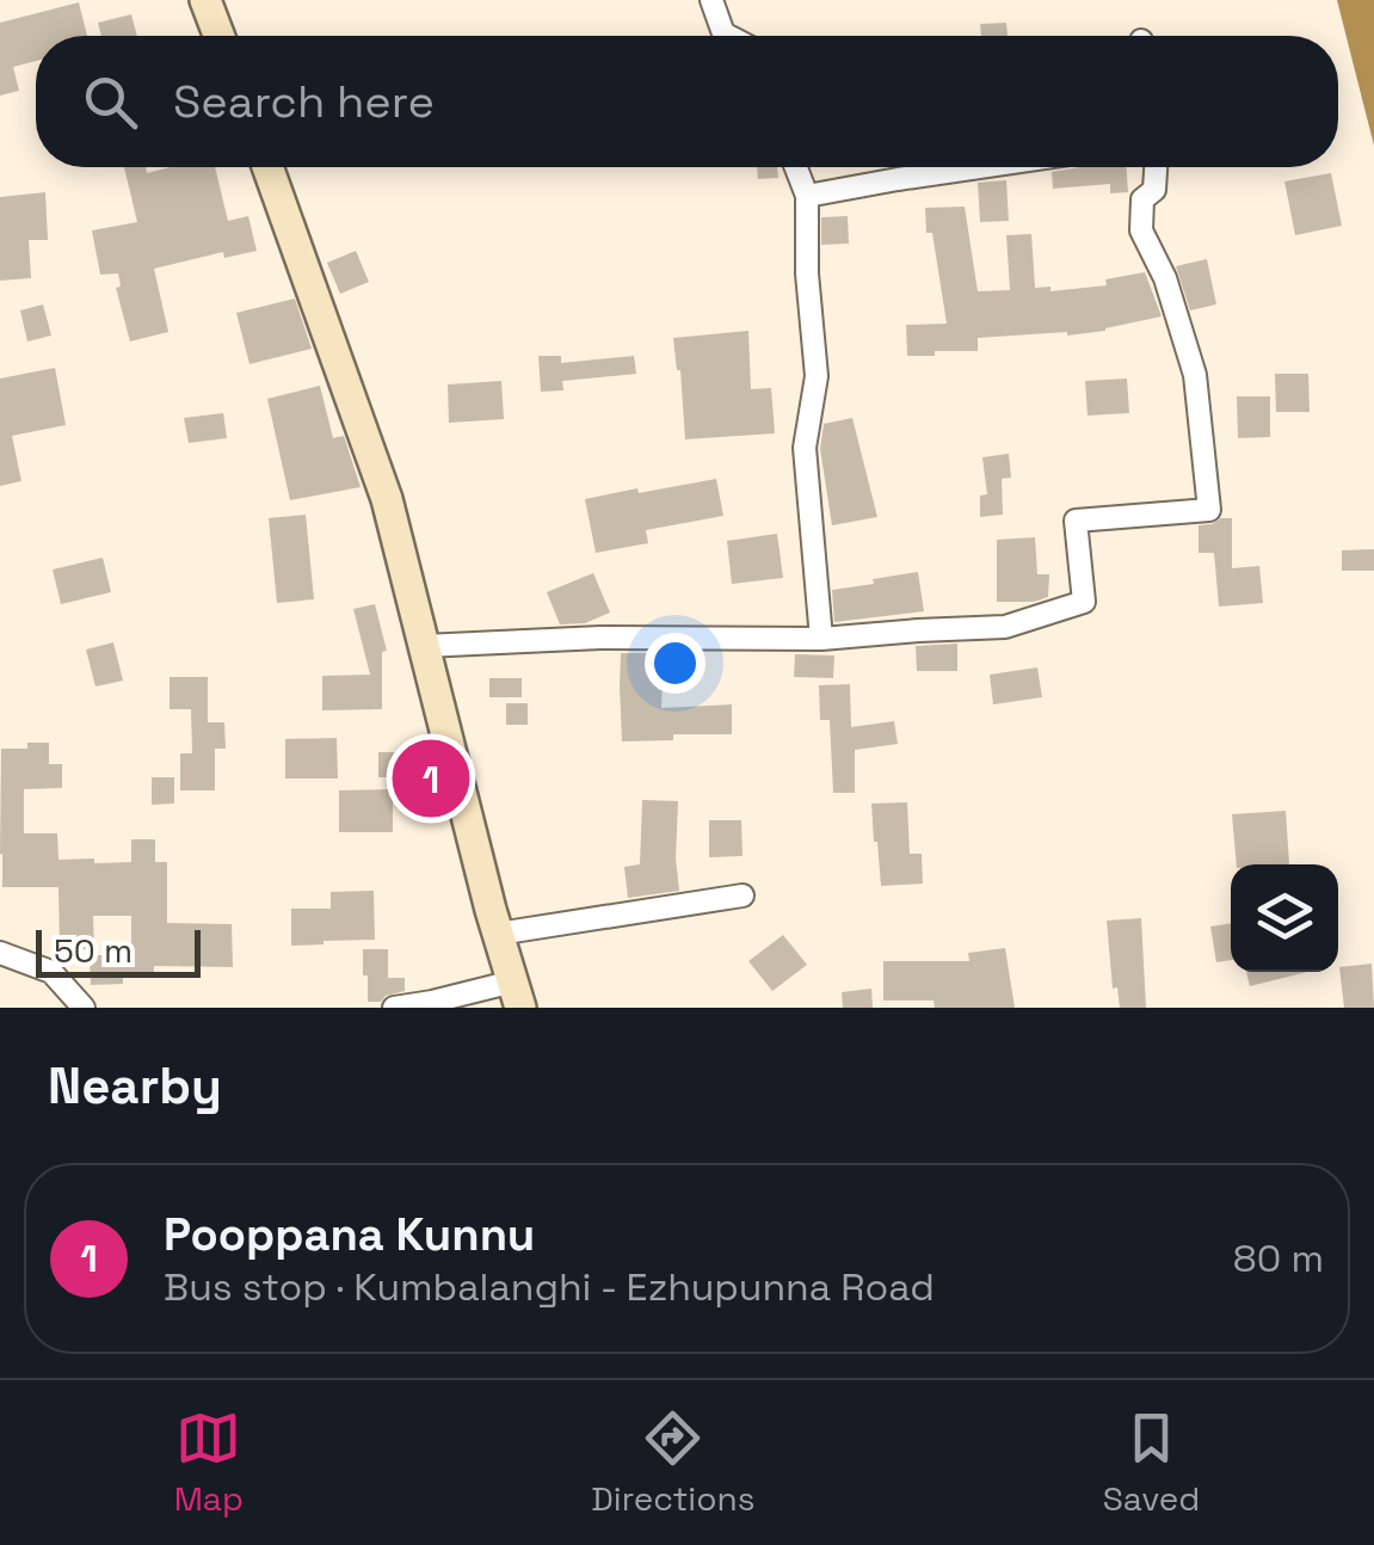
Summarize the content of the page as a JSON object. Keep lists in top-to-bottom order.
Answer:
{
  "scale_bar": "50 m",
  "page": {
    "search": "Search here",
    "pins": "1",
    "scale": "50 m",
    "heading": "Nearby",
    "list": [
      {
        "mark": "1",
        "name": "Pooppana Kunnu",
        "note": "Bus stop · Kumbalanghi - Ezhupunna Road",
        "value": "80 m"
      }
    ],
    "nav": ["Map", "Directions", "Saved"]
  }
}
